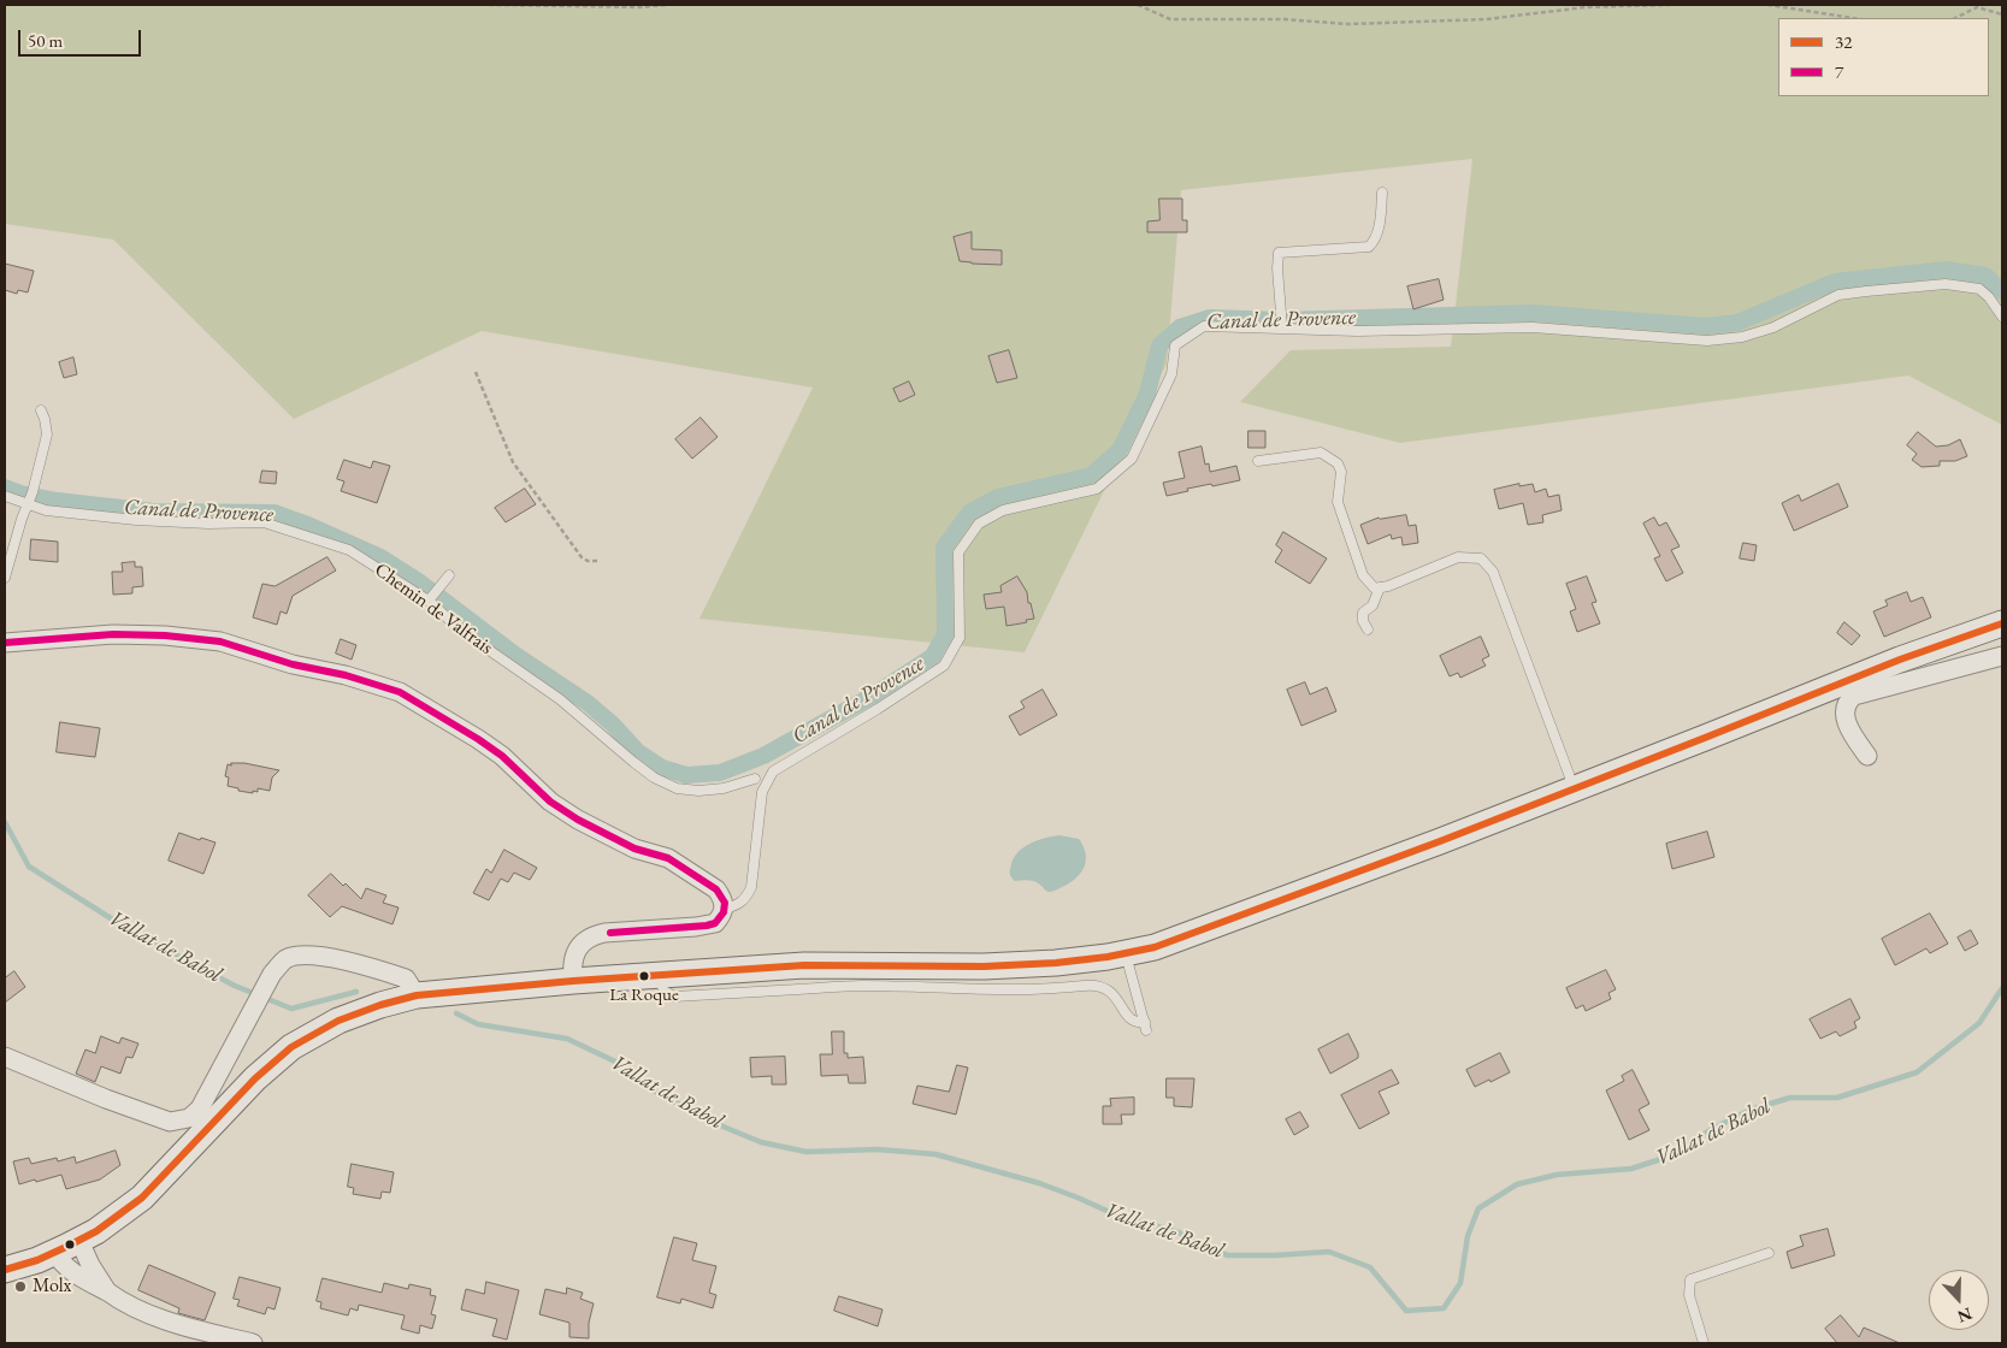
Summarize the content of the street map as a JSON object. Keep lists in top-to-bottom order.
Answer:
{
  "streets": {
    "lane": ["Chemin de Valfrais"]
  },
  "water": ["Canal de Provence", "Vallat de Babol"],
  "places": ["La Roque", "Molx"],
  "lines": ["transit line 32", "transit line 7"],
  "legend": ["32", "7"],
  "scale_bar": "50 m",
  "north": "bottom"
}
